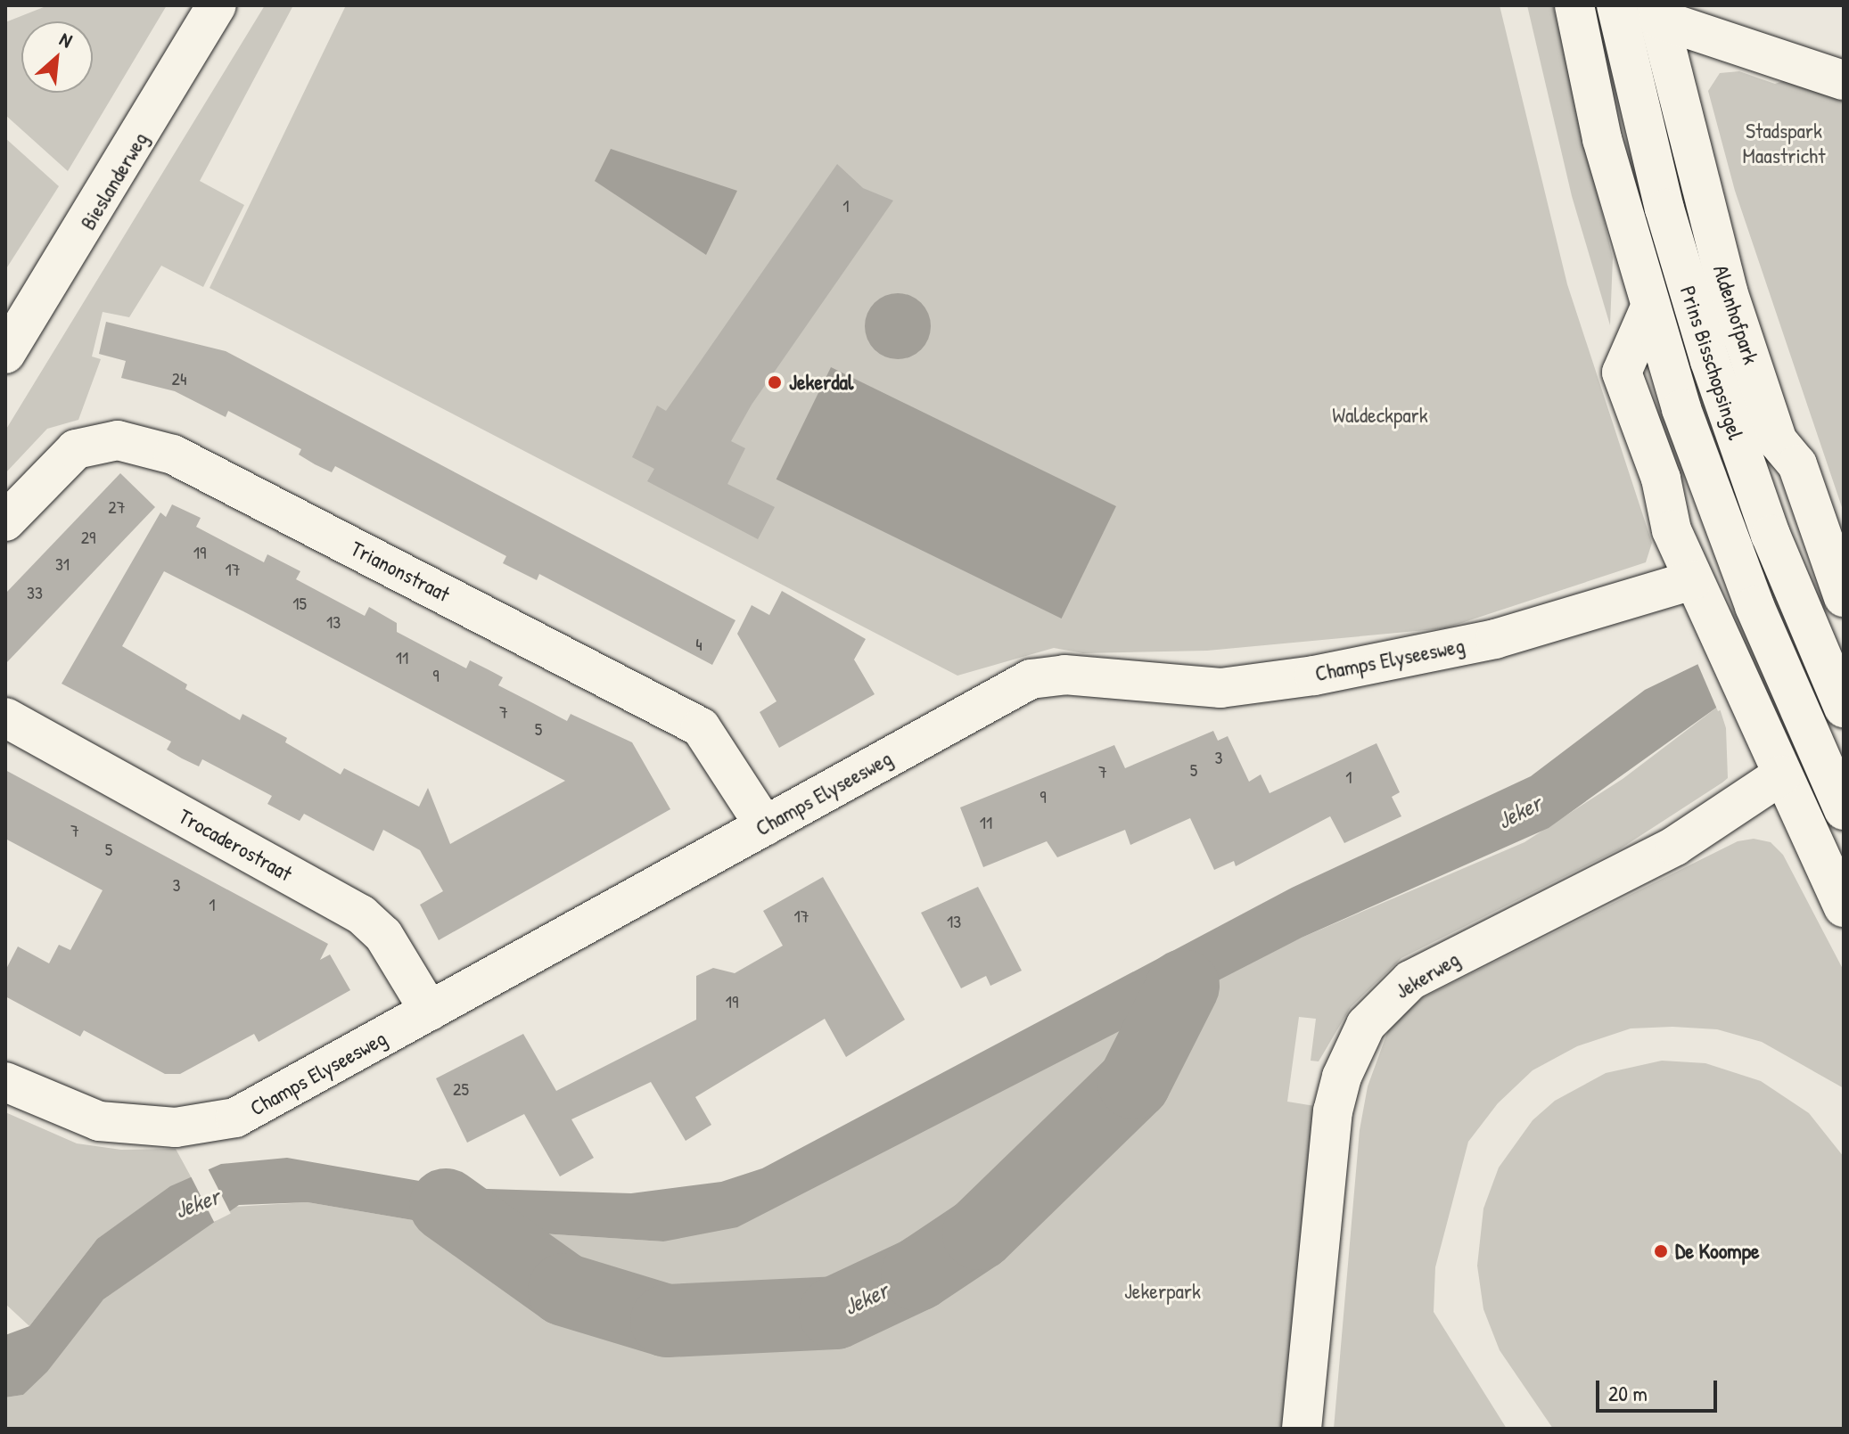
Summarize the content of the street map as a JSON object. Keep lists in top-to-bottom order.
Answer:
{
  "streets": {
    "street": [
      "Bieslanderweg",
      "Aldenhofpark",
      "Prins Bisschopsingel",
      "Trianonstraat",
      "Champs Elyseesweg",
      "Trocaderostraat",
      "Jekerweg"
    ]
  },
  "crossings": [
    ["Prins Bisschopsingel", "Champs Elyseesweg"],
    ["Prins Bisschopsingel", "Jekerweg"],
    ["Trianonstraat", "Champs Elyseesweg"],
    ["Champs Elyseesweg", "Trocaderostraat"]
  ],
  "water": ["Jeker"],
  "parks": ["Stadspark Maastricht", "Waldeckpark", "Jekerpark"],
  "places": ["Jekerdal", "De Koompe"],
  "house_numbers": [
    "1",
    "24",
    "27",
    "29",
    "19",
    "31",
    "17",
    "33",
    "15",
    "13",
    "4",
    "11",
    "9",
    "7",
    "5",
    "3",
    "5",
    "7",
    "1",
    "9",
    "11",
    "7",
    "5",
    "3",
    "1",
    "17",
    "13",
    "19",
    "25"
  ],
  "scale_bar": "20 m",
  "north": "top right"
}
